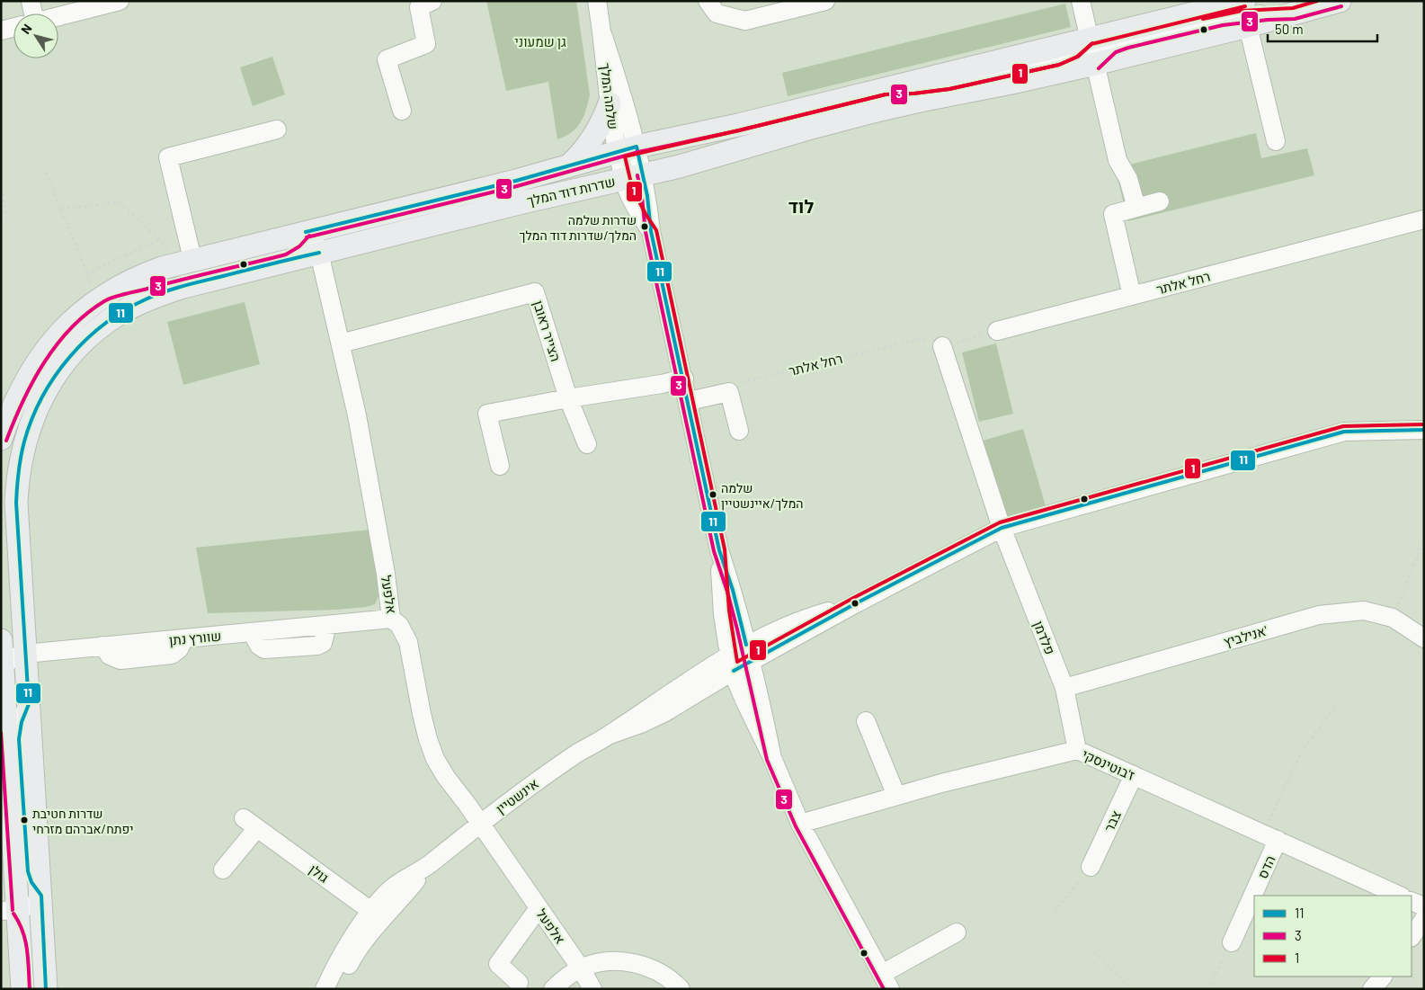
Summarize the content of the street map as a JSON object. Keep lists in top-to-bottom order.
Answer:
{
  "streets": {
    "main road": ["שדרות דוד המלך"],
    "street": [
      "שלמה המלך",
      "רחל אלתר",
      "הצייר ראובן",
      "אלפעל",
      "אנילביץ'",
      "שוורץ נתן",
      "פלדמן",
      "ז'בוטינסקי",
      "אינשטיין",
      "צבר",
      "הדס",
      "גולן"
    ]
  },
  "crossings": [
    ["שלמה המלך", "שדרות דוד המלך"],
    ["שלמה המלך", "ז'בוטינסקי"],
    ["שלמה המלך", "אינשטיין"],
    ["שדרות דוד המלך", "אלפעל"],
    ["שדרות דוד המלך", "שוורץ נתן"],
    ["הצייר ראובן", "אלפעל"],
    ["אלפעל", "שוורץ נתן"],
    ["אלפעל", "אינשטיין"],
    ["אנילביץ'", "פלדמן"],
    ["פלדמן", "ז'בוטינסקי"],
    ["פלדמן", "אינשטיין"],
    ["ז'בוטינסקי", "צבר"],
    ["ז'בוטינסקי", "הדס"],
    ["אינשטיין", "גולן"]
  ],
  "districts": ["לוד"],
  "parks": ["גן שמעוני"],
  "places": ["שדרות שלמה המלך/שדרות דוד המלך", "שלמה המלך/איינשטיין", "שדרות חטיבת יפתח/אברהם מזרחי"],
  "lines": ["transit line 1", "transit line 3", "transit line 11"],
  "legend": ["11", "3", "1"],
  "scale_bar": "50 m",
  "north": "top left"
}
